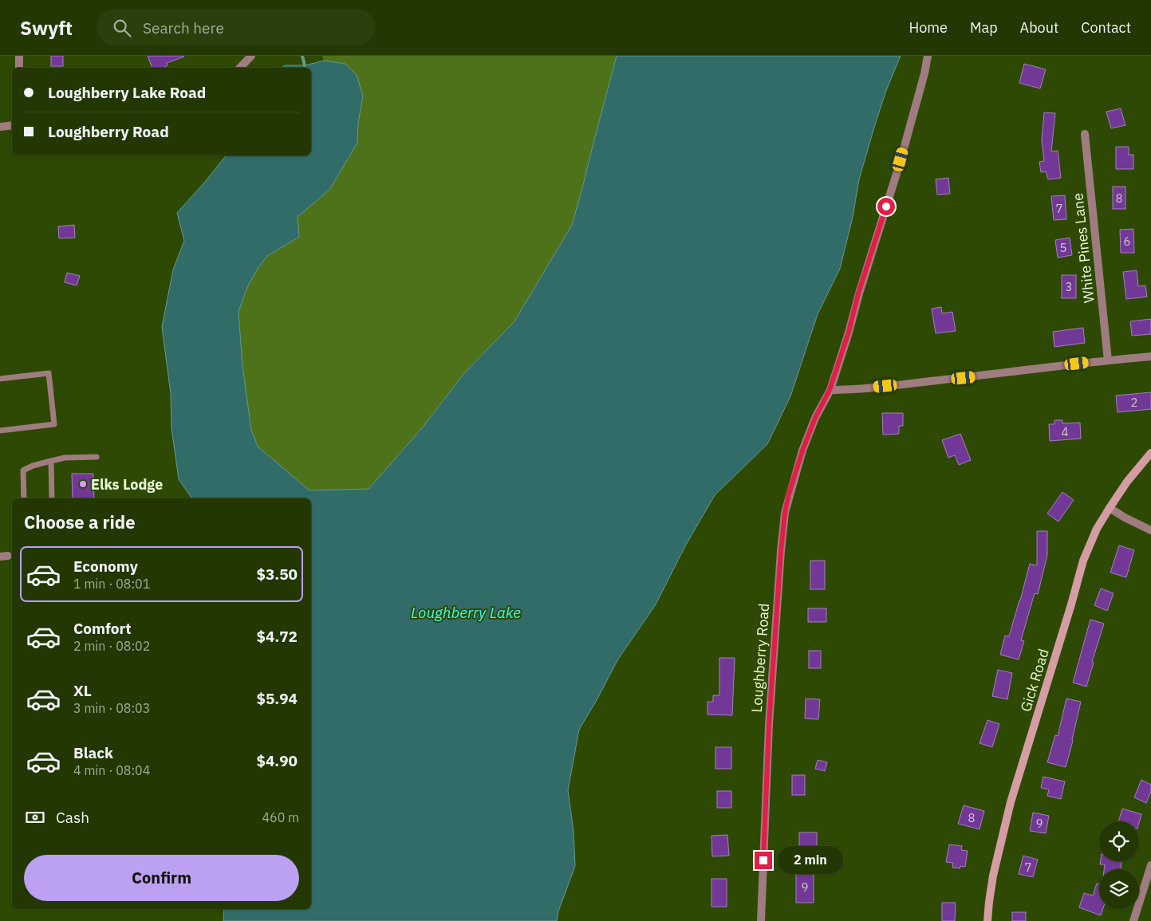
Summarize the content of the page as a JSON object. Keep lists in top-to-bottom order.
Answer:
{
  "streets": {
    "street": ["White Pines Lane", "Loughberry Road", "Gick Road"]
  },
  "water": ["Loughberry Lake"],
  "places": ["Elks Lodge"],
  "house_numbers": [
    "8",
    "7",
    "6",
    "5",
    "3",
    "2",
    "4",
    "8",
    "9",
    "7",
    "9"
  ],
  "page": {
    "header": "Swyft",
    "search": "Search here",
    "nav": [
      "Home",
      "Map",
      "About",
      "Contact"
    ],
    "banner": ["Loughberry Lake Road", "Loughberry Road"],
    "heading": "Choose a ride",
    "list": [
      {
        "name": "Economy",
        "note": "1 min · 08:01",
        "value": "$3.50"
      },
      {
        "name": "Comfort",
        "note": "2 min · 08:02",
        "value": "$4.72"
      },
      {
        "name": "XL",
        "note": "3 min · 08:03",
        "value": "$5.94"
      },
      {
        "name": "Black",
        "note": "4 min · 08:04",
        "value": "$4.90"
      }
    ],
    "pay": ["Cash", "460 m"],
    "bubble": "2 min",
    "buttons": "Confirm"
  }
}
